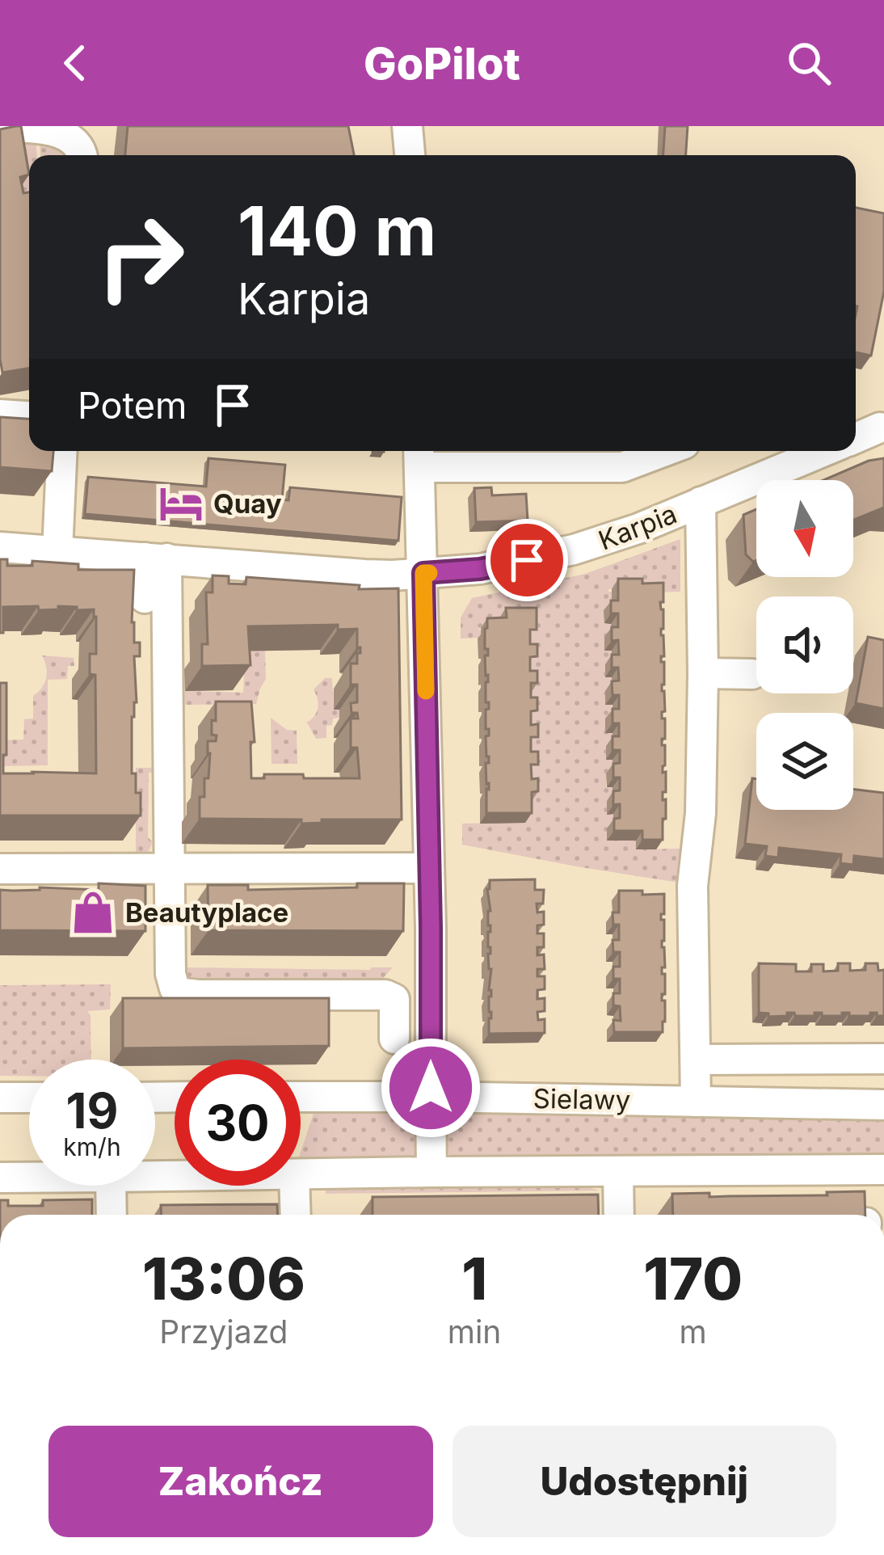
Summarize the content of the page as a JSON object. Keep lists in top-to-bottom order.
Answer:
{
  "streets": {
    "street": ["Karpia", "Sielawy"]
  },
  "places": {
    "hotel": ["Quay"],
    "shop": ["Beautyplace"]
  },
  "north": "bottom",
  "page": {
    "header": "GoPilot",
    "turn": ["140 m", "Karpia"],
    "then": "Potem",
    "speed": "19 km/h",
    "limit": "30",
    "eta": [
      "13:06",
      "Przyjazd",
      "1",
      "min",
      "170",
      "m"
    ],
    "buttons": ["Zakończ", "Udostępnij"]
  }
}
